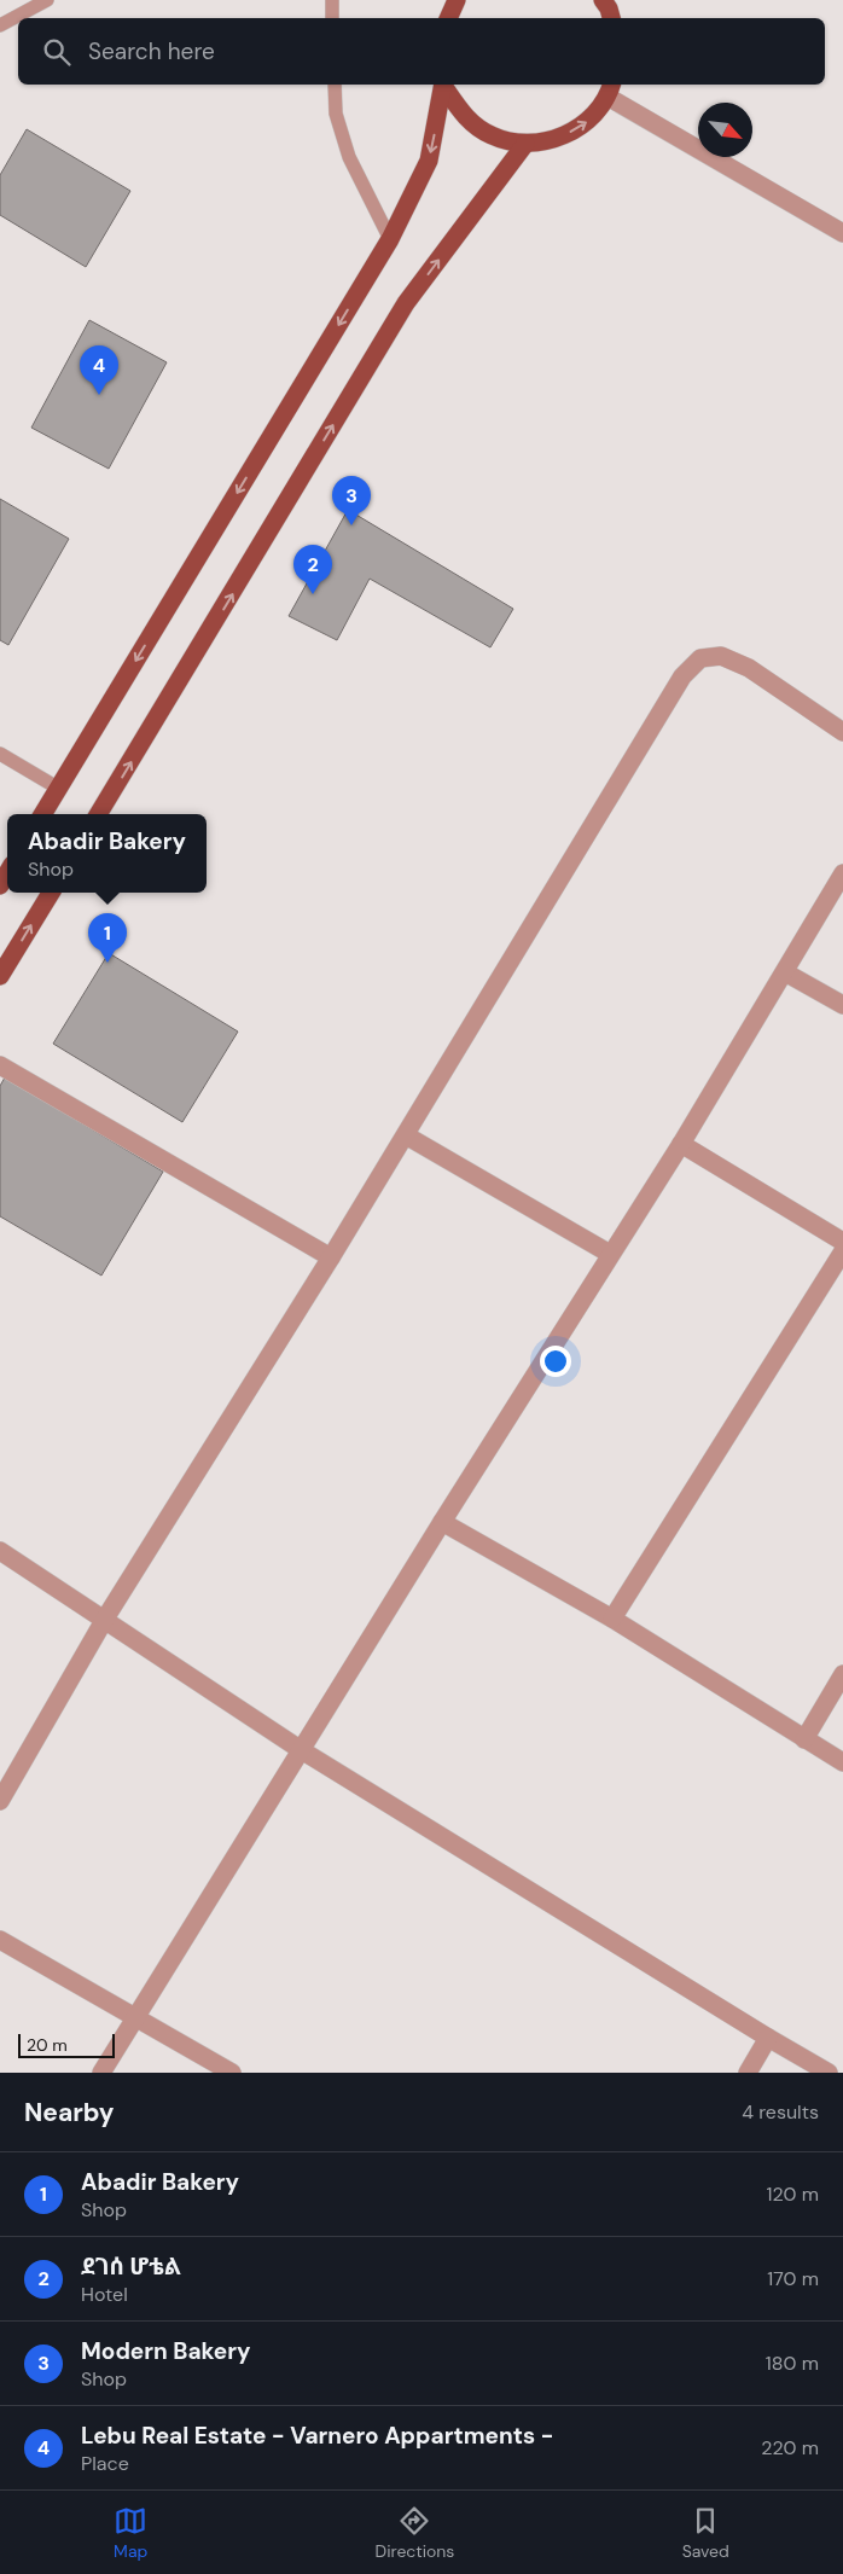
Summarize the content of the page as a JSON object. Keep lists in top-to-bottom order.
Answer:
{
  "scale_bar": "20 m",
  "north": "bottom right",
  "page": {
    "search": "Search here",
    "pins": [
      "4",
      "3",
      "2",
      "1"
    ],
    "popup": ["Abadir Bakery", "Shop"],
    "scale": "20 m",
    "heading": ["Nearby", "4 results"],
    "list": [
      {
        "mark": "1",
        "name": "Abadir Bakery",
        "note": "Shop",
        "value": "120 m"
      },
      {
        "mark": "2",
        "name": "ደገሰ ሆቴል",
        "note": "Hotel",
        "value": "170 m"
      },
      {
        "mark": "3",
        "name": "Modern Bakery",
        "note": "Shop",
        "value": "180 m"
      },
      {
        "mark": "4",
        "name": "Lebu Real Estate - Varnero Appartments -",
        "note": "Place",
        "value": "220 m"
      }
    ],
    "nav": ["Map", "Directions", "Saved"]
  }
}
